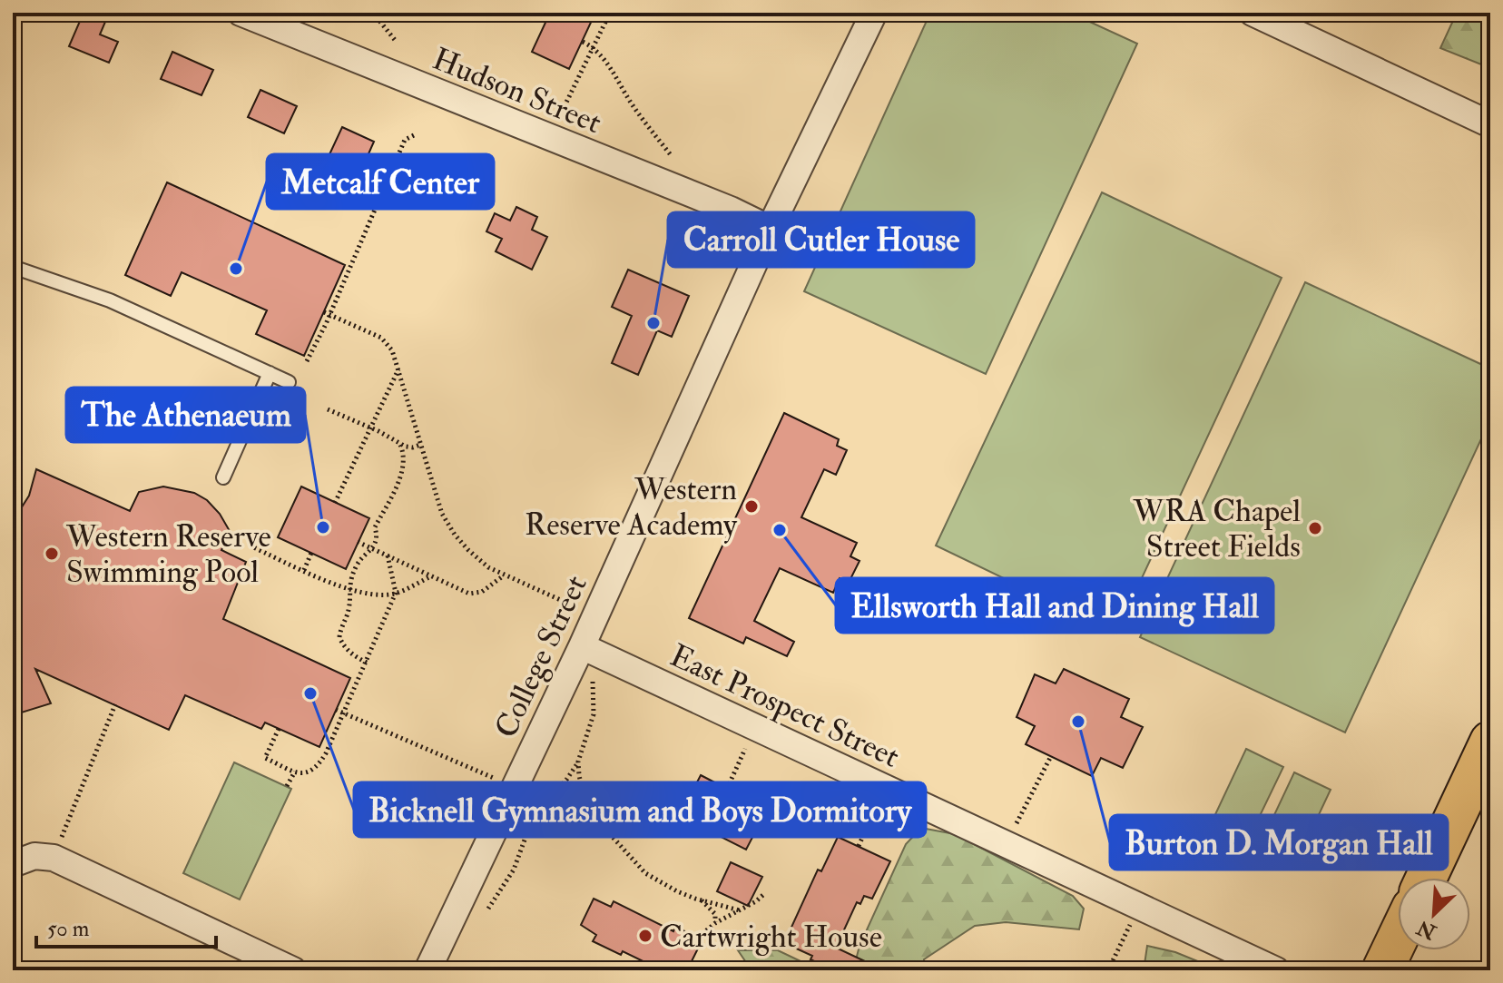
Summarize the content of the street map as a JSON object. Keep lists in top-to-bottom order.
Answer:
{
  "streets": {
    "street": ["Hudson Street", "College Street", "East Prospect Street"]
  },
  "crossings": [
    ["Hudson Street", "College Street"],
    ["College Street", "East Prospect Street"]
  ],
  "places": [
    "Metcalf Center",
    "Carroll Cutler House",
    "Western Reserve Academy",
    "The Athenaeum",
    "WRA Chapel Street Fields",
    "Ellsworth Hall and Dining Hall",
    "Western Reserve Swimming Pool",
    "Bicknell Gymnasium and Boys Dormitory",
    "Burton D. Morgan Hall",
    "Cartwright House"
  ],
  "scale_bar": "50 m",
  "north": "bottom left"
}
